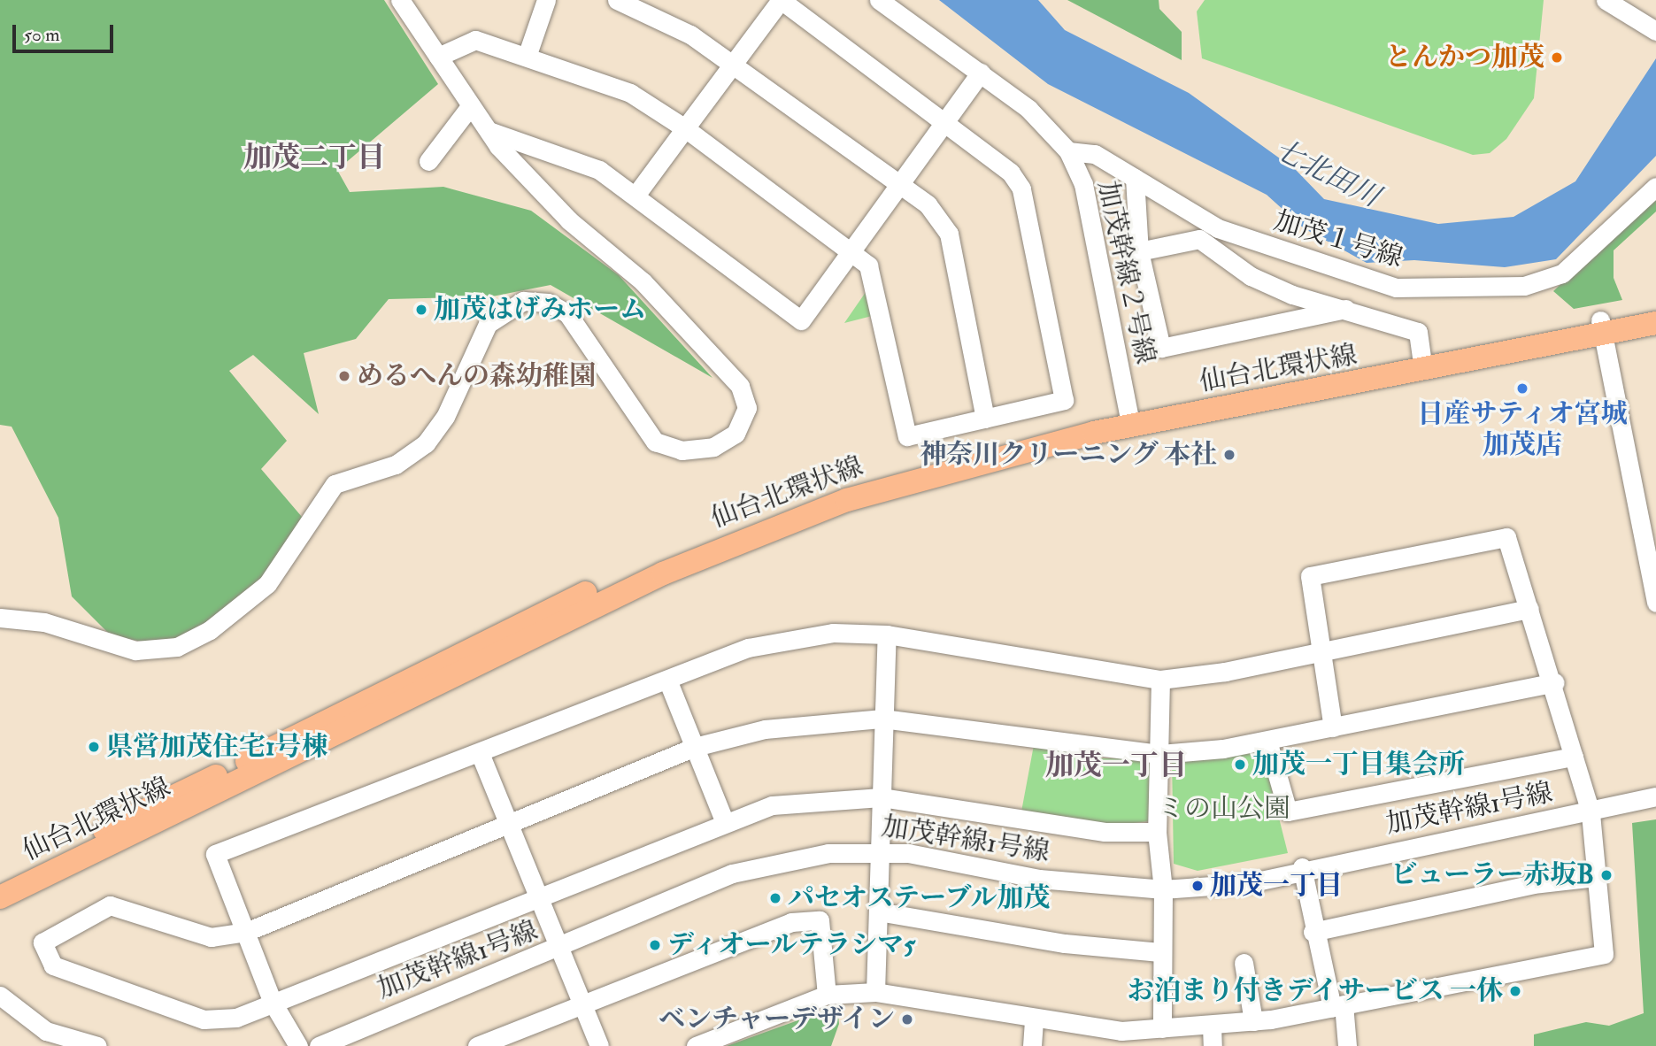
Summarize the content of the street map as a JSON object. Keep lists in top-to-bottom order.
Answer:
{
  "streets": {
    "main road": ["仙台北環状線"],
    "street": ["加茂１号線", "加茂幹線２号線", "加茂幹線1号線"]
  },
  "crossings": [
    ["加茂１号線", "加茂幹線２号線"],
    ["加茂幹線２号線", "仙台北環状線"]
  ],
  "districts": ["加茂二丁目", "加茂一丁目"],
  "water": ["七北田川"],
  "parks": ["ミの山公園"],
  "places": [
    "とんかつ加茂",
    "加茂はげみホーム",
    "めるへんの森幼稚園",
    "日産サティオ宮城 加茂店",
    "神奈川クリーニング 本社",
    "県営加茂住宅1号棟",
    "加茂一丁目集会所",
    "ビューラー赤坂B",
    "加茂一丁目",
    "パセオステーブル加茂",
    "ディオールテラシマ5",
    "お泊まり付きデイサービス 一休",
    "ベンチャーデザイン"
  ],
  "scale_bar": "50 m"
}
